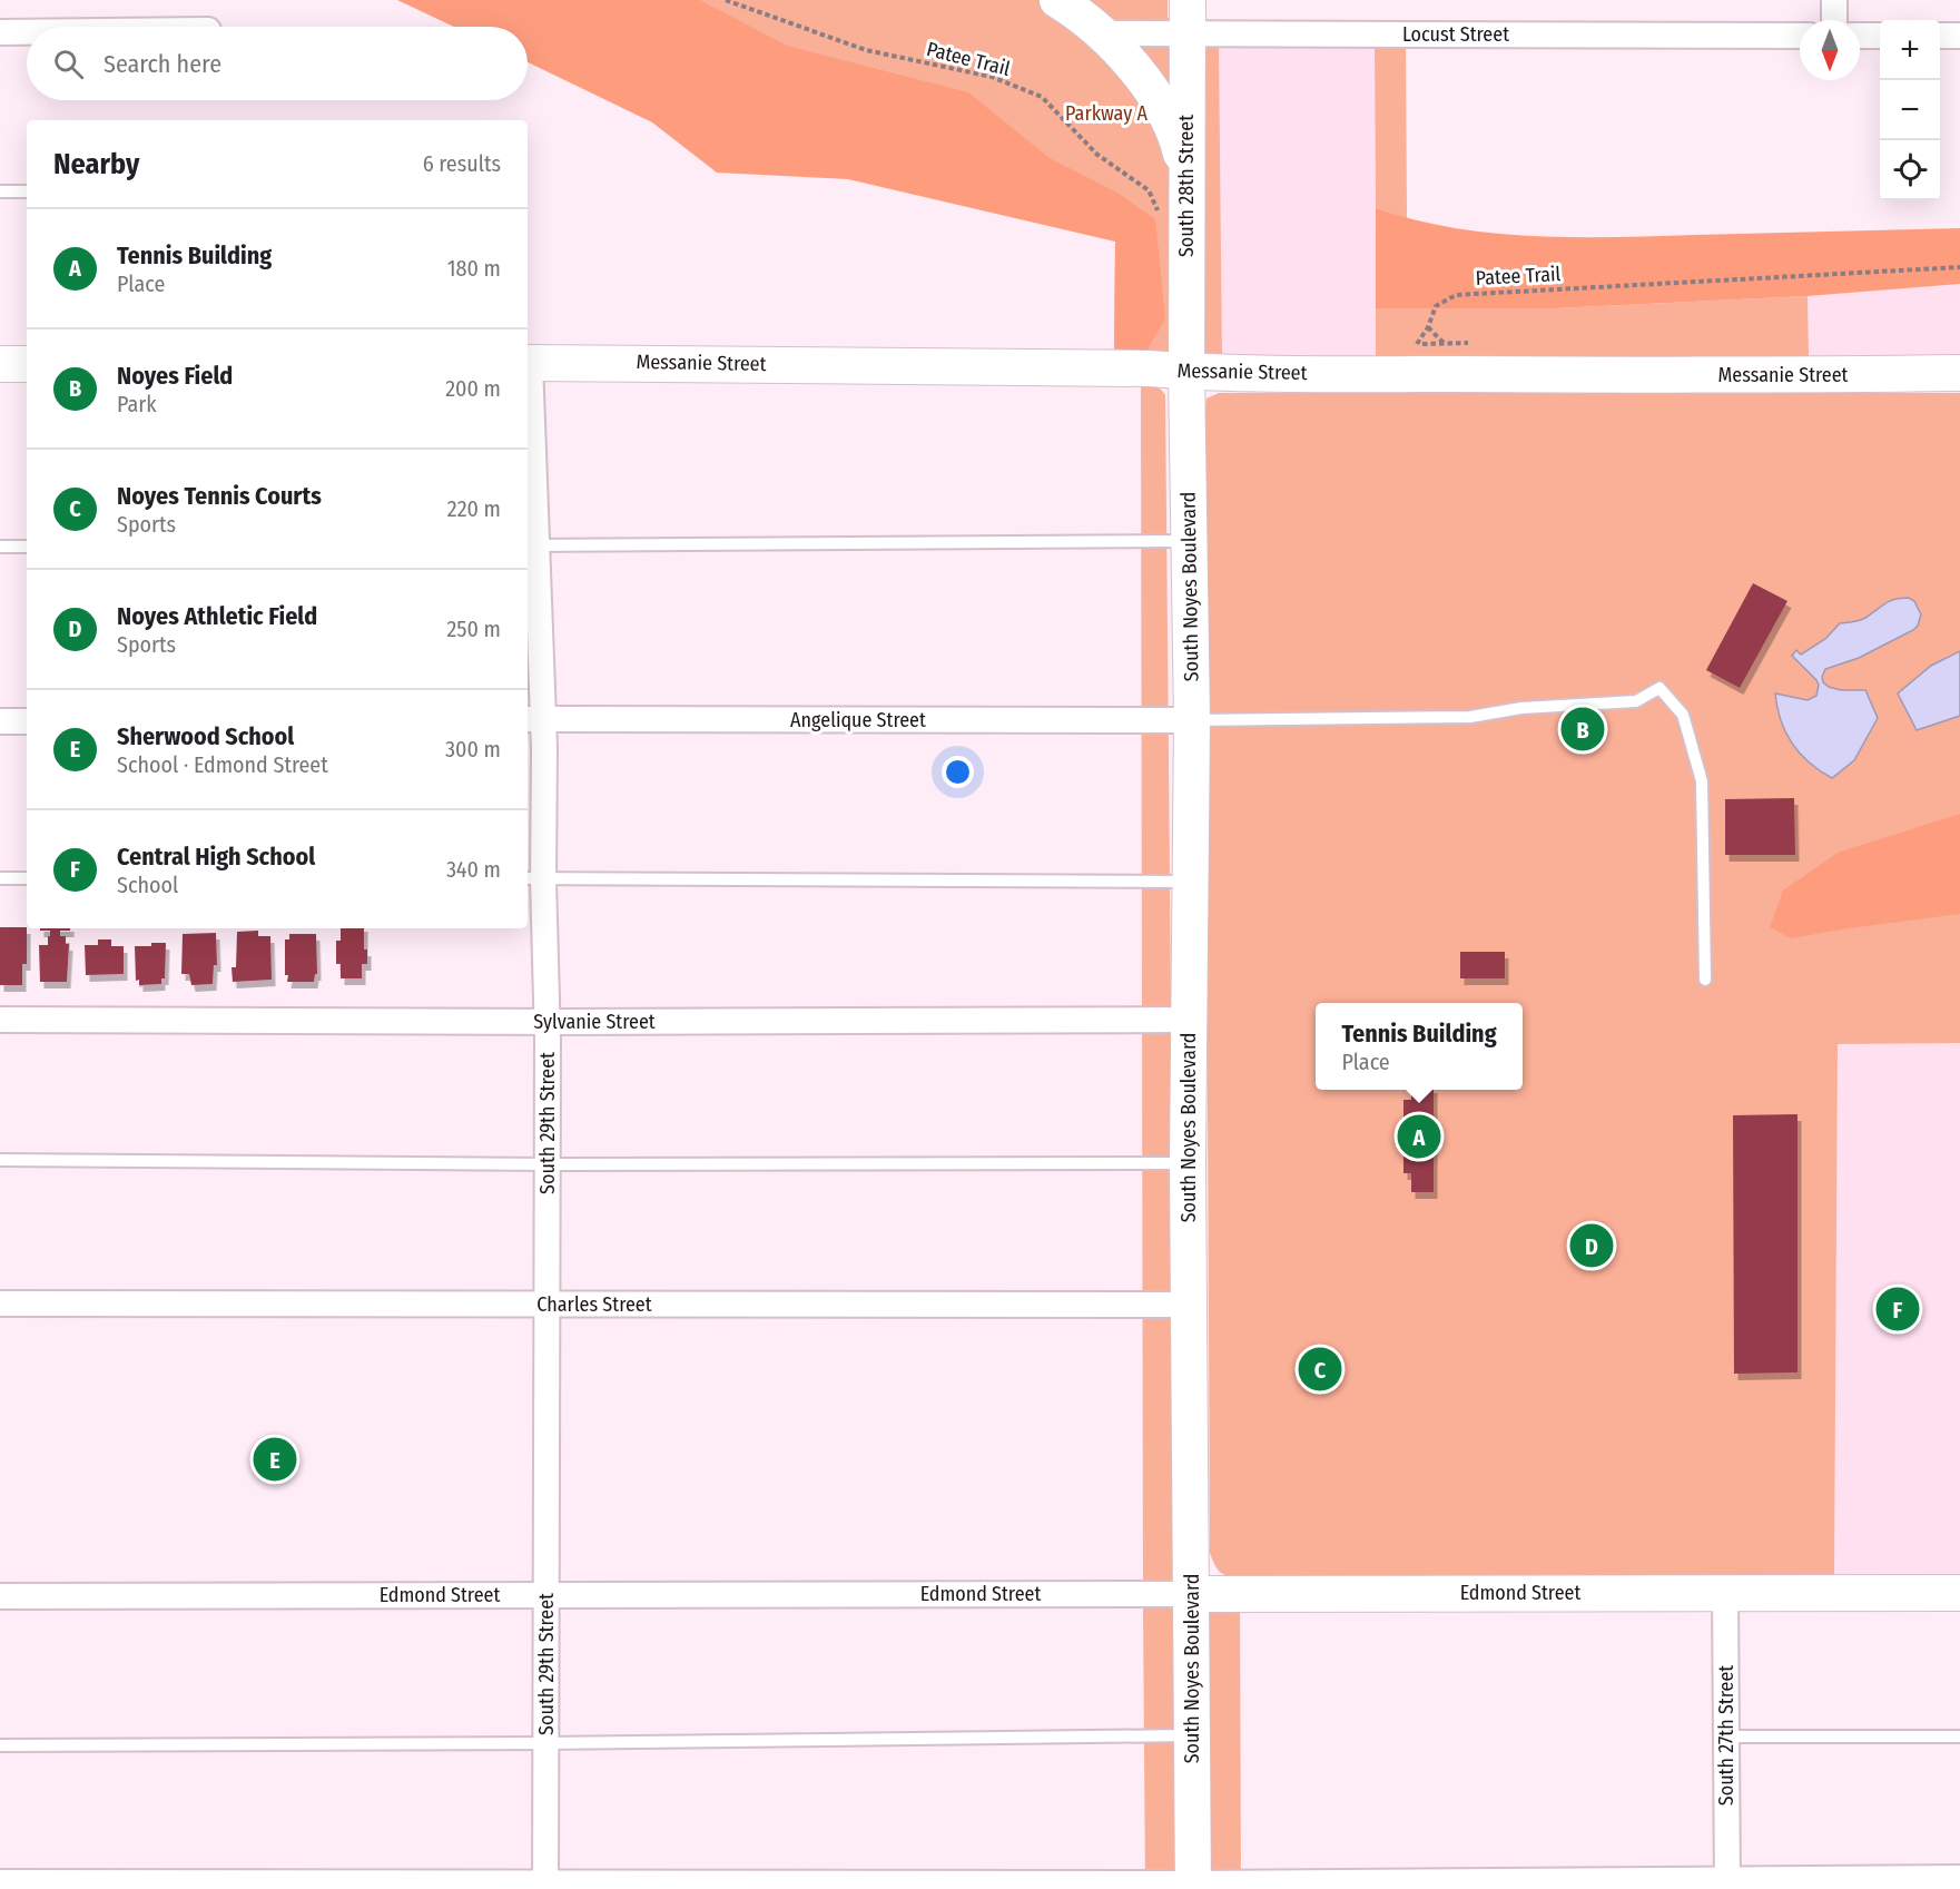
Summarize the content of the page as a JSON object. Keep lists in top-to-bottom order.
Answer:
{
  "streets": {
    "street": [
      "Locust Street",
      "South 28th Street",
      "Messanie Street",
      "South Noyes Boulevard",
      "Angelique Street",
      "Sylvanie Street",
      "South 29th Street",
      "Charles Street",
      "Edmond Street",
      "South 27th Street"
    ],
    "path": ["Patee Trail"]
  },
  "crossings": [
    ["Locust Street", "South 28th Street"],
    ["South 28th Street", "Messanie Street"],
    ["South 28th Street", "South Noyes Boulevard"],
    ["Messanie Street", "South Noyes Boulevard"],
    ["South Noyes Boulevard", "Angelique Street"],
    ["South Noyes Boulevard", "Sylvanie Street"],
    ["South Noyes Boulevard", "Charles Street"],
    ["South Noyes Boulevard", "Edmond Street"],
    ["Angelique Street", "South 29th Street"],
    ["Sylvanie Street", "South 29th Street"],
    ["South 29th Street", "Charles Street"],
    ["South 29th Street", "Edmond Street"],
    ["Edmond Street", "South 27th Street"]
  ],
  "parks": ["Parkway A"],
  "north": "bottom",
  "page": {
    "map_buttons": ["+", "−"],
    "search": "Search here",
    "heading": ["Nearby", "6 results"],
    "list": [
      {
        "mark": "A",
        "name": "Tennis Building",
        "note": "Place",
        "value": "180 m"
      },
      {
        "mark": "B",
        "name": "Noyes Field",
        "note": "Park",
        "value": "200 m"
      },
      {
        "mark": "C",
        "name": "Noyes Tennis Courts",
        "note": "Sports",
        "value": "220 m"
      },
      {
        "mark": "D",
        "name": "Noyes Athletic Field",
        "note": "Sports",
        "value": "250 m"
      },
      {
        "mark": "E",
        "name": "Sherwood School",
        "note": "School · Edmond Street",
        "value": "300 m"
      },
      {
        "mark": "F",
        "name": "Central High School",
        "note": "School",
        "value": "340 m"
      }
    ],
    "pins": [
      "B",
      "A",
      "D",
      "F",
      "C",
      "E"
    ],
    "popup": ["Tennis Building", "Place"]
  }
}
